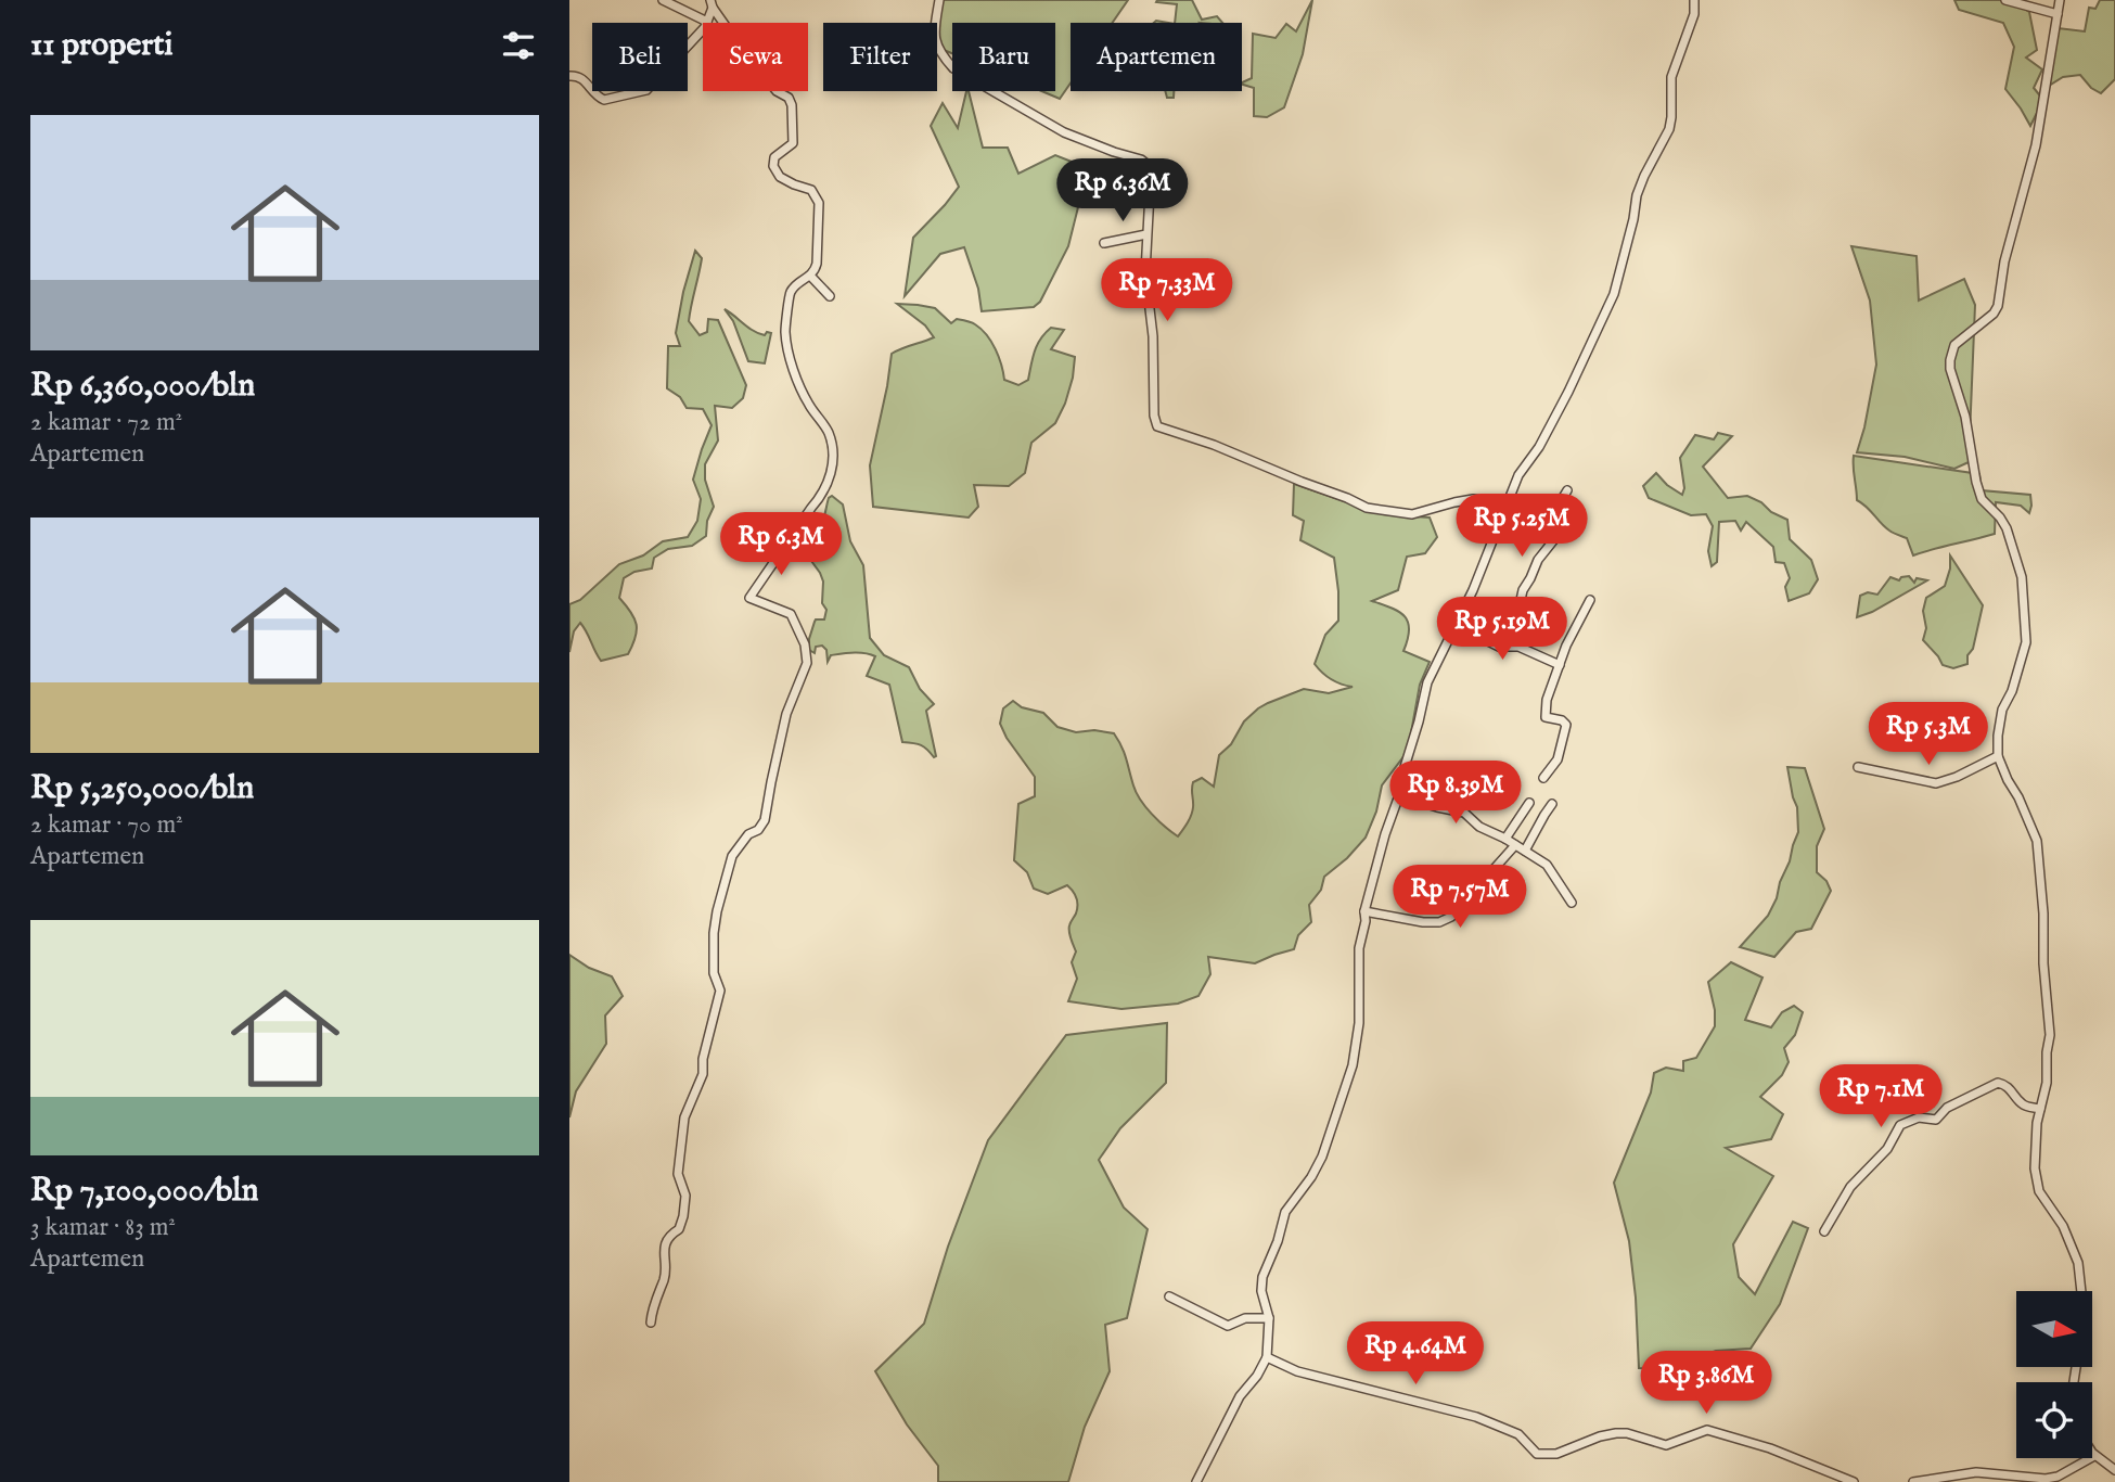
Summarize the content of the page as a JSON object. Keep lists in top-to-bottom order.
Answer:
{
  "north": "right",
  "page": {
    "heading": "11 properti",
    "chip": [
      "Beli",
      "Sewa",
      "Filter",
      "Baru",
      "Apartemen"
    ],
    "list": [
      {
        "name": "Rp 6,360,000/bln",
        "note": "2 kamar · 72 m² · Apartemen"
      },
      {
        "name": "Rp 5,250,000/bln",
        "note": "2 kamar · 70 m² · Apartemen"
      },
      {
        "name": "Rp 7,100,000/bln",
        "note": "3 kamar · 83 m² · Apartemen"
      }
    ],
    "price": [
      "Rp 6.36M",
      "Rp 7.33M",
      "Rp 5.25M",
      "Rp 6.3M",
      "Rp 5.19M",
      "Rp 5.3M",
      "Rp 8.39M",
      "Rp 7.57M",
      "Rp 7.1M",
      "Rp 4.64M",
      "Rp 3.86M"
    ]
  }
}
